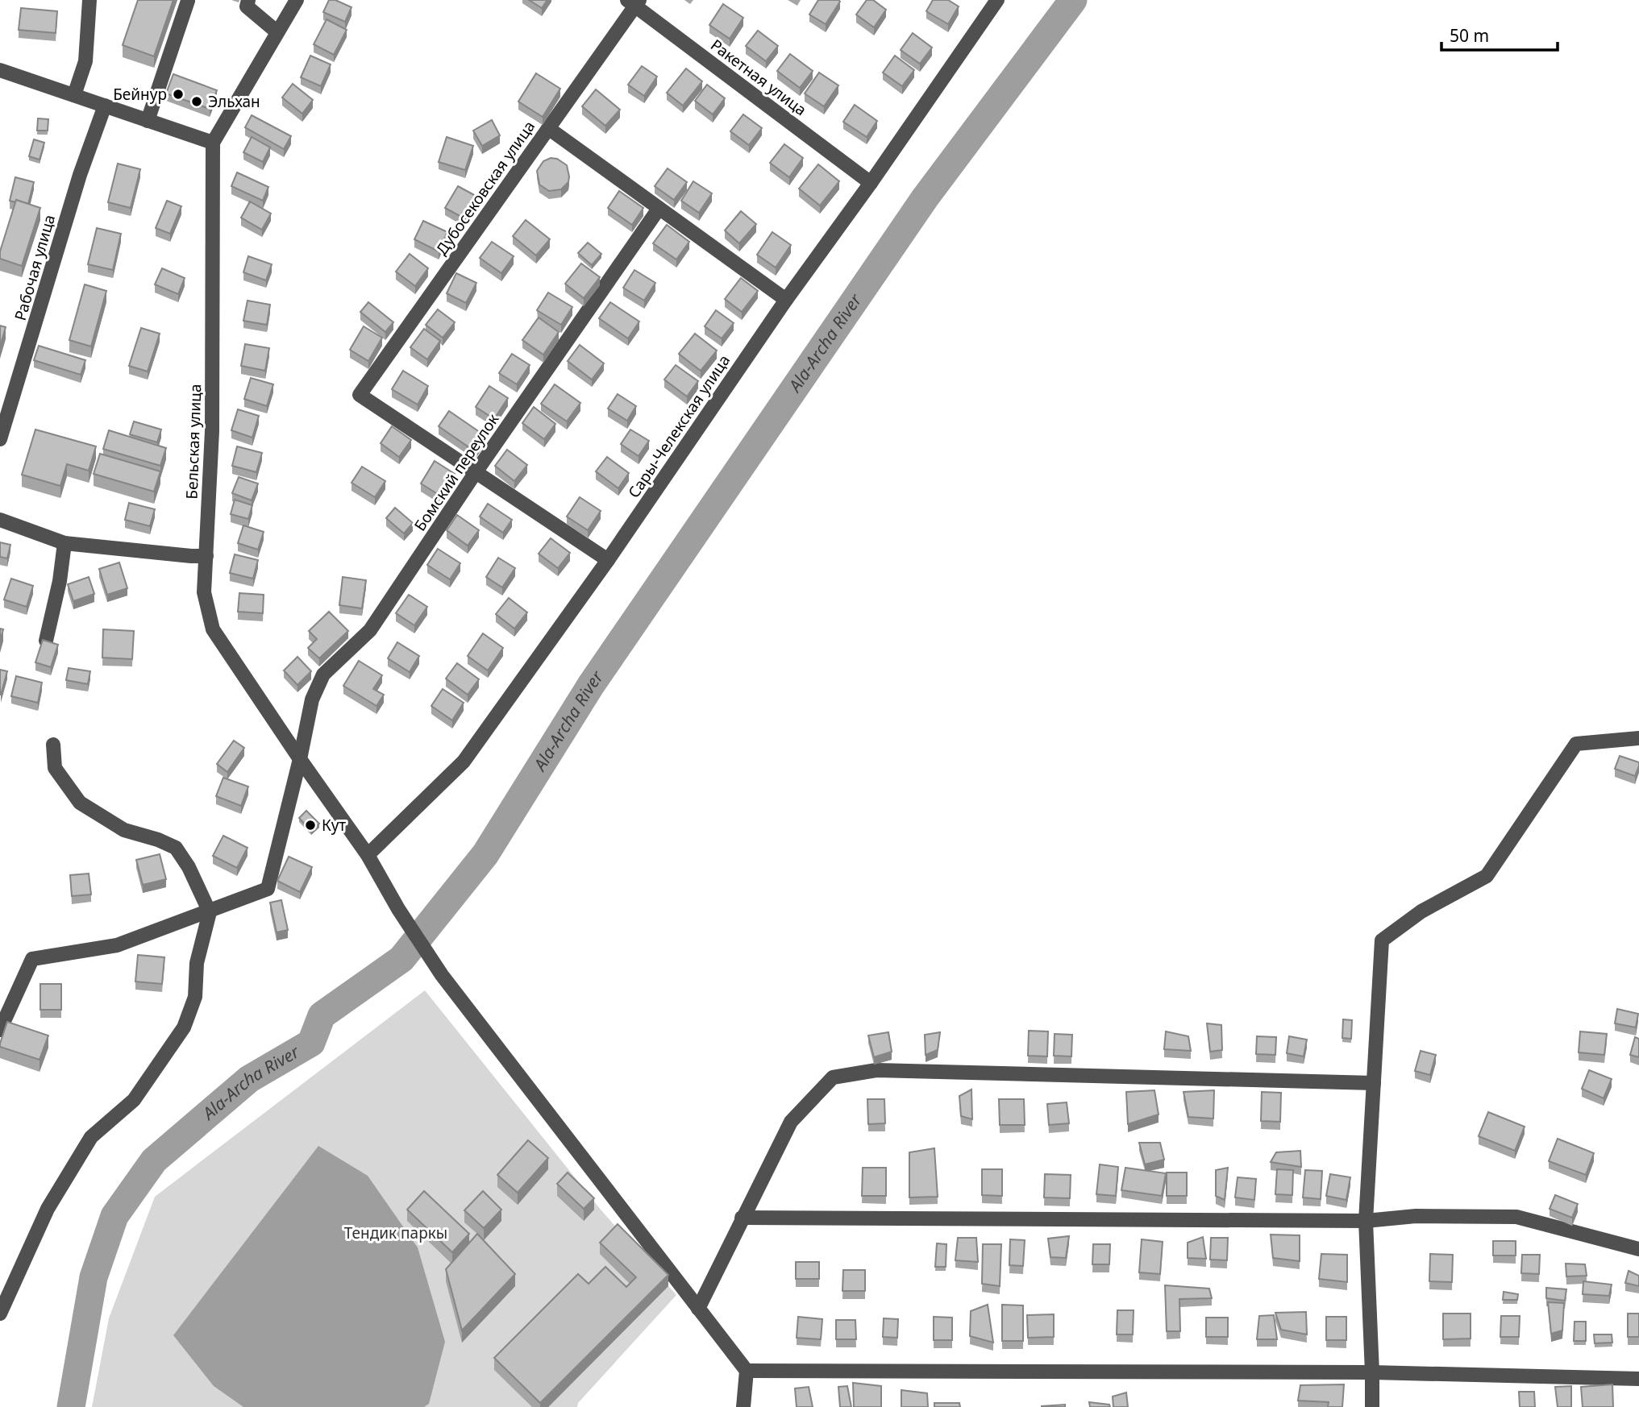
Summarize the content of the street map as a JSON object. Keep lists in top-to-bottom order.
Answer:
{
  "streets": {
    "street": [
      "Ракетная улица",
      "Дубосековская улица",
      "Рабочая улица",
      "Сары-Челекская улица",
      "Бельская улица",
      "Бомский переулок"
    ]
  },
  "crossings": [
    ["Ракетная улица", "Дубосековская улица"],
    ["Ракетная улица", "Сары-Челекская улица"],
    ["Дубосековская улица", "Бомский переулок"],
    ["Сары-Челекская улица", "Бельская улица"],
    ["Бельская улица", "Бомский переулок"]
  ],
  "water": ["Ala-Archa River"],
  "parks": ["Тендик паркы"],
  "places": ["Бейнур", "Эльхан", "Кут"],
  "scale_bar": "50 m"
}
